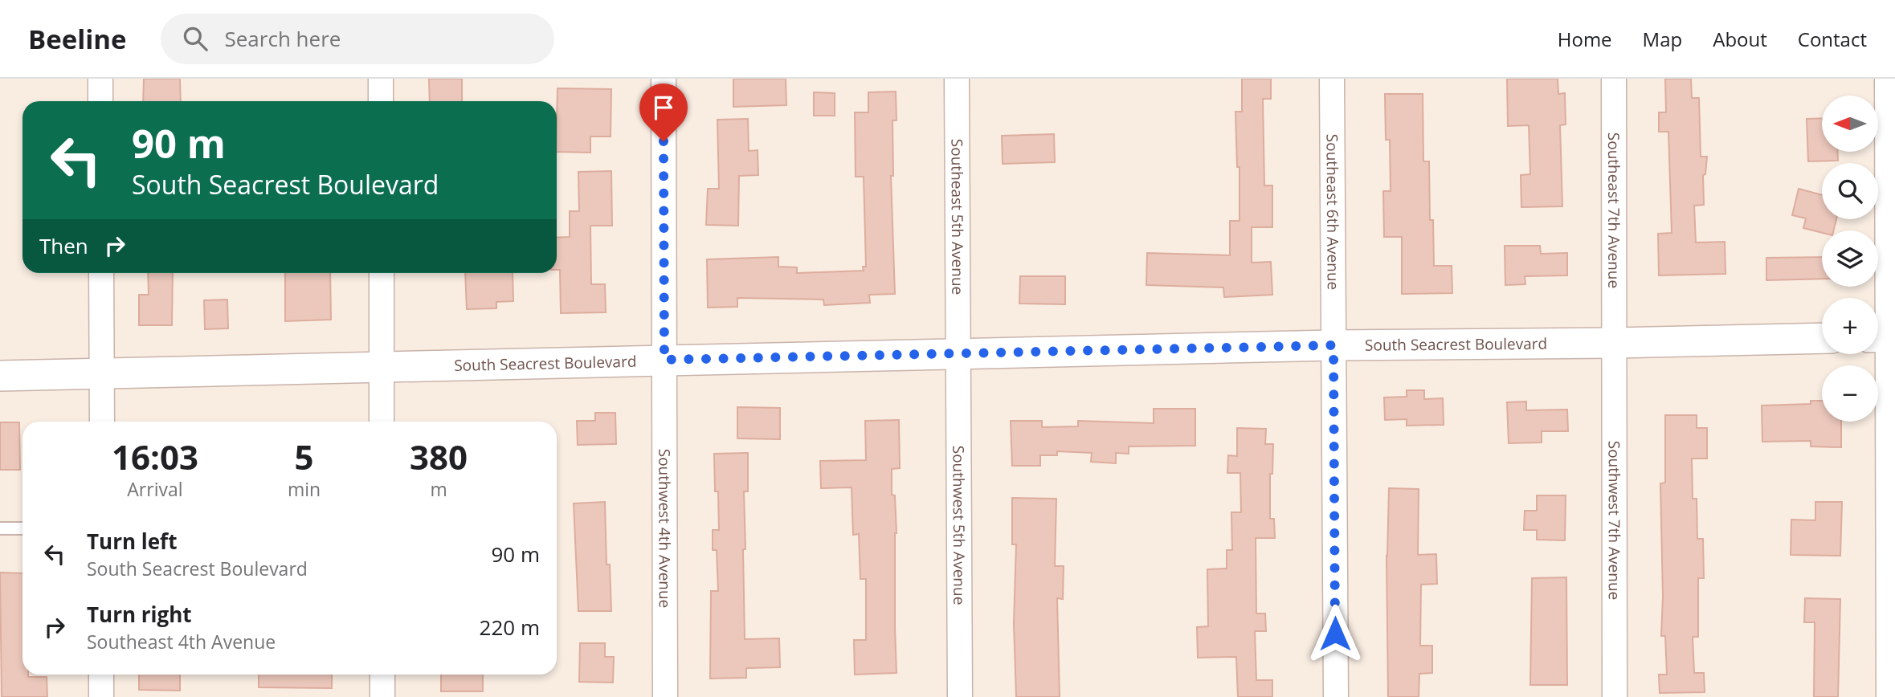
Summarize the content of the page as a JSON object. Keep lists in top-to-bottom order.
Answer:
{
  "streets": {
    "street": [
      "Southeast 7th Avenue",
      "Southeast 6th Avenue",
      "Southeast 5th Avenue",
      "South Seacrest Boulevard",
      "Southwest 7th Avenue",
      "Southwest 5th Avenue",
      "Southwest 4th Avenue"
    ]
  },
  "crossings": [
    ["Southeast 7th Avenue", "South Seacrest Boulevard"],
    ["Southeast 7th Avenue", "Southwest 7th Avenue"],
    ["Southeast 6th Avenue", "South Seacrest Boulevard"],
    ["Southeast 5th Avenue", "South Seacrest Boulevard"],
    ["Southeast 5th Avenue", "Southwest 5th Avenue"],
    ["South Seacrest Boulevard", "Southwest 7th Avenue"],
    ["South Seacrest Boulevard", "Southwest 5th Avenue"],
    ["South Seacrest Boulevard", "Southwest 4th Avenue"]
  ],
  "north": "left",
  "page": {
    "header": "Beeline",
    "search": "Search here",
    "nav": [
      "Home",
      "Map",
      "About",
      "Contact"
    ],
    "map_buttons": ["+", "−"],
    "turn": ["90 m", "South Seacrest Boulevard"],
    "then": "Then",
    "eta": [
      "16:03",
      "Arrival",
      "5",
      "min",
      "380",
      "m"
    ],
    "list": [
      {
        "name": "Turn left",
        "note": "South Seacrest Boulevard",
        "value": "90 m"
      },
      {
        "name": "Turn right",
        "note": "Southeast 4th Avenue",
        "value": "220 m"
      }
    ]
  }
}
